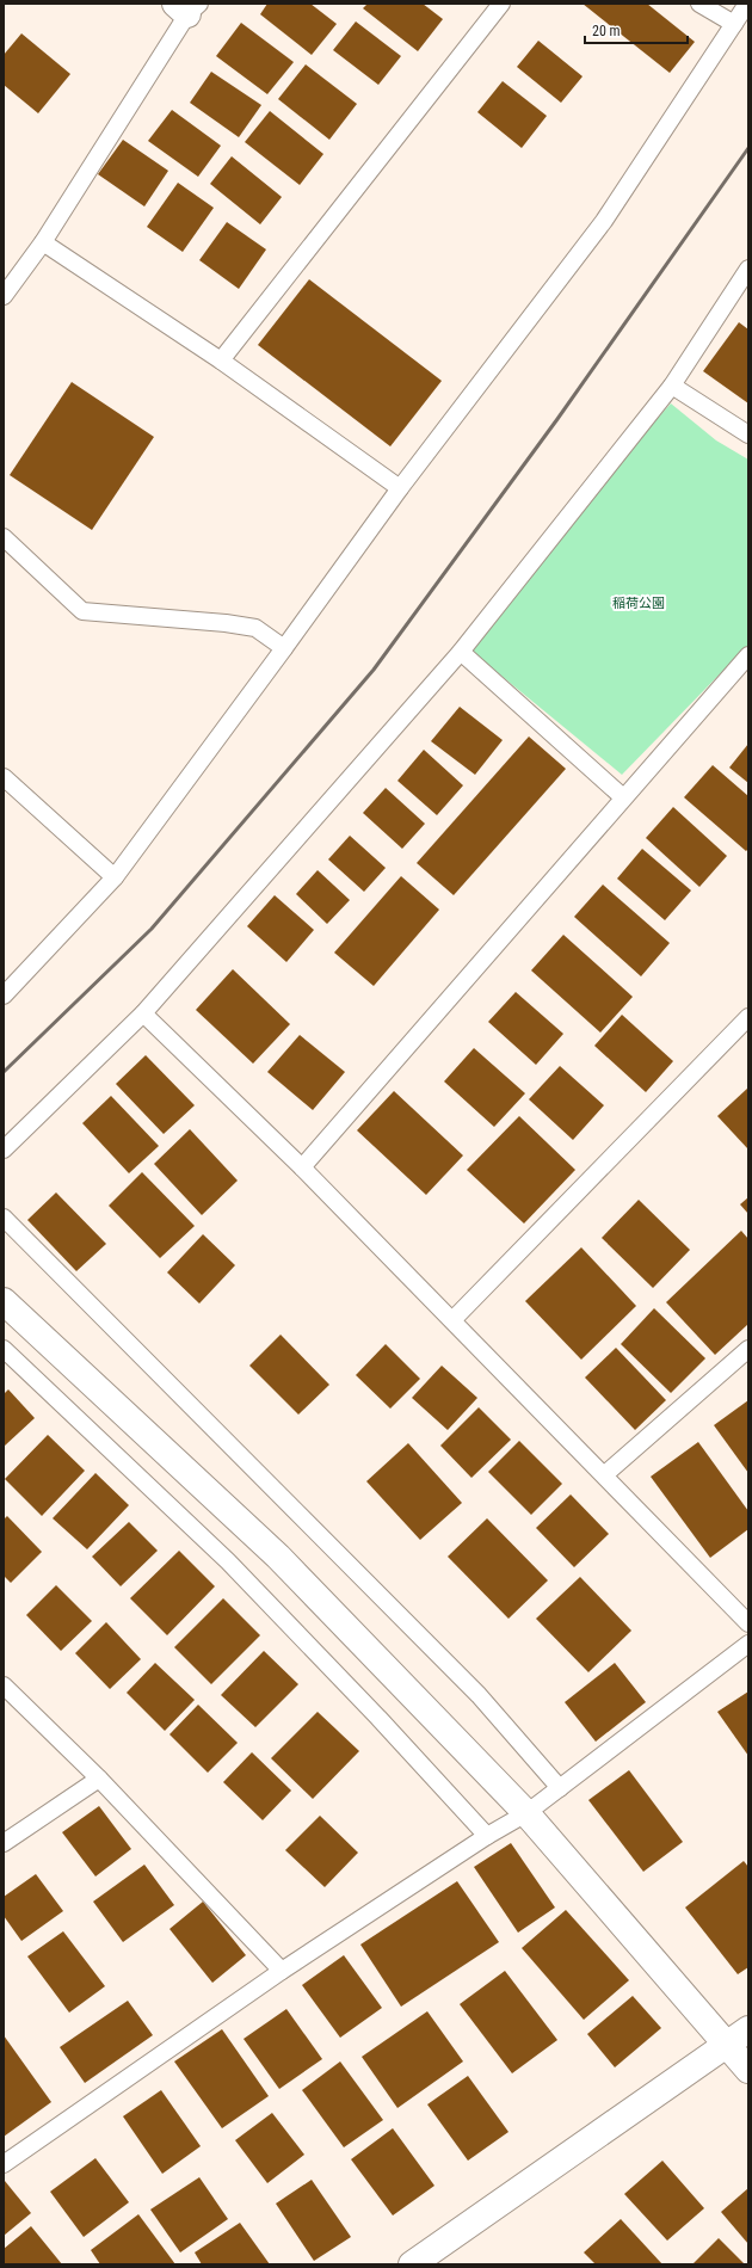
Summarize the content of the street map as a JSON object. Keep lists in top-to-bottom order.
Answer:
{
  "parks": ["稲荷公園"],
  "scale_bar": "20 m"
}
